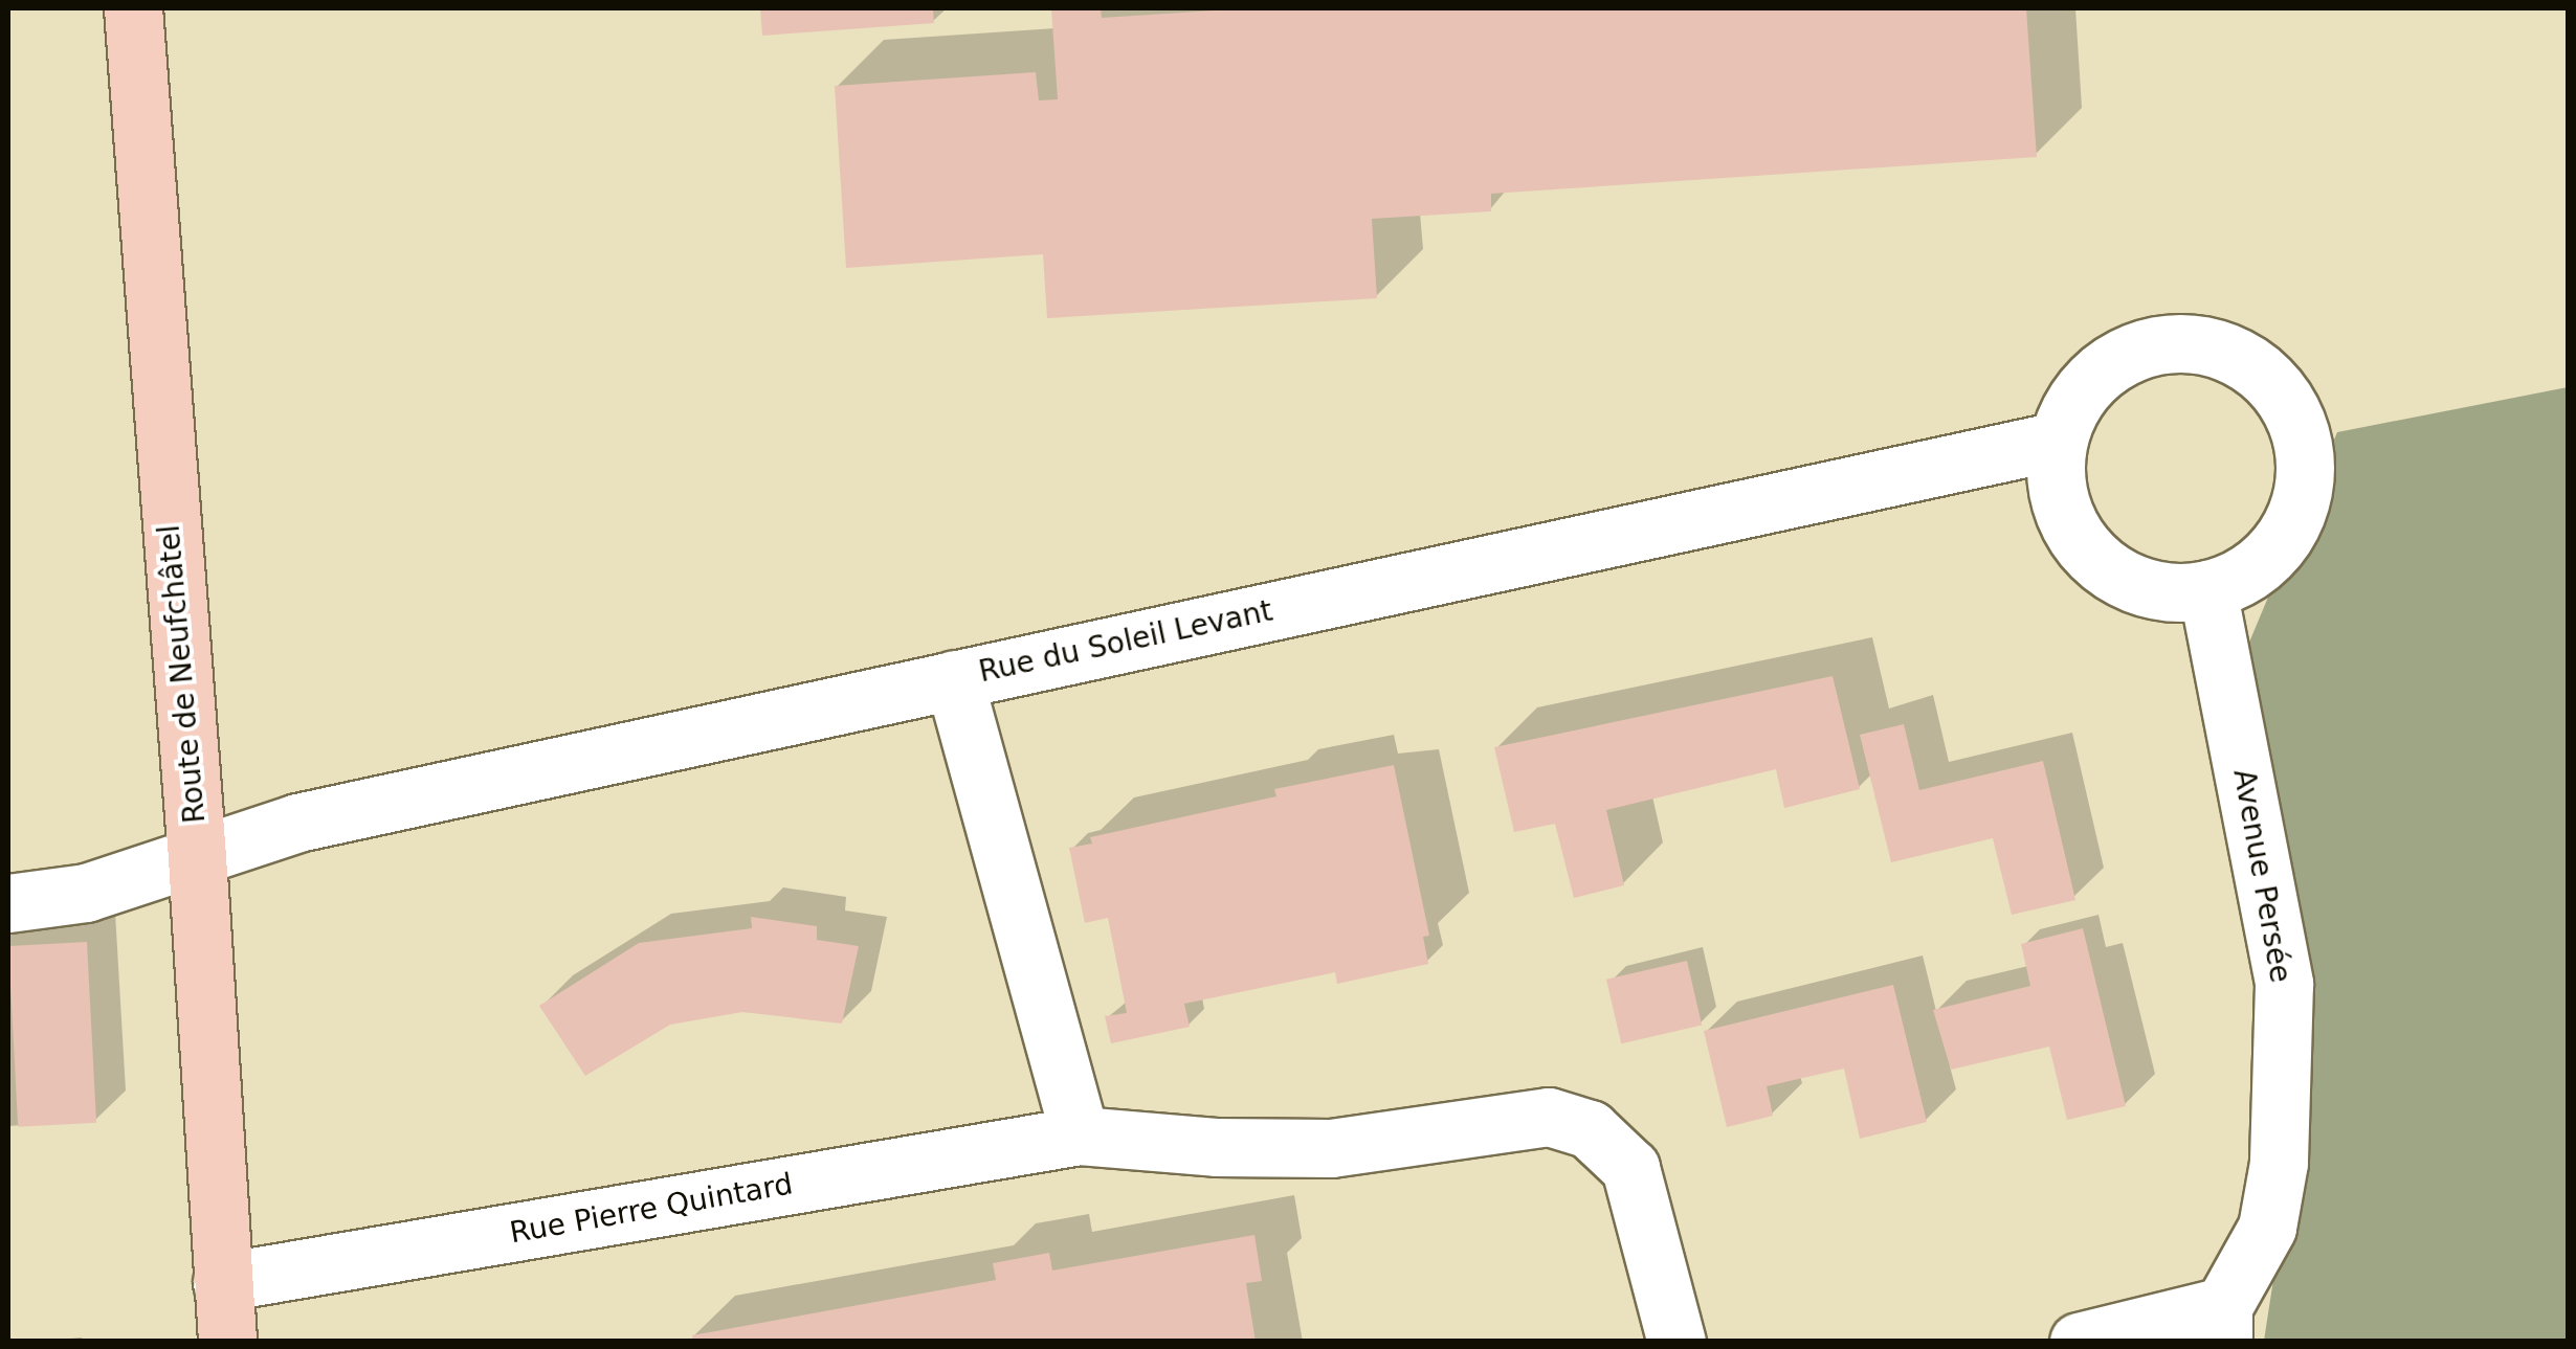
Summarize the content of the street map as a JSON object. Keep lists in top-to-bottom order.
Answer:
{
  "streets": {
    "main road": ["Route de Neufchâtel"],
    "street": ["Rue du Soleil Levant", "Avenue Persée", "Rue Pierre Quintard"]
  },
  "crossings": [
    ["Rue du Soleil Levant", "Route de Neufchâtel"],
    ["Rue du Soleil Levant", "Avenue Persée"],
    ["Route de Neufchâtel", "Rue Pierre Quintard"]
  ]
}
